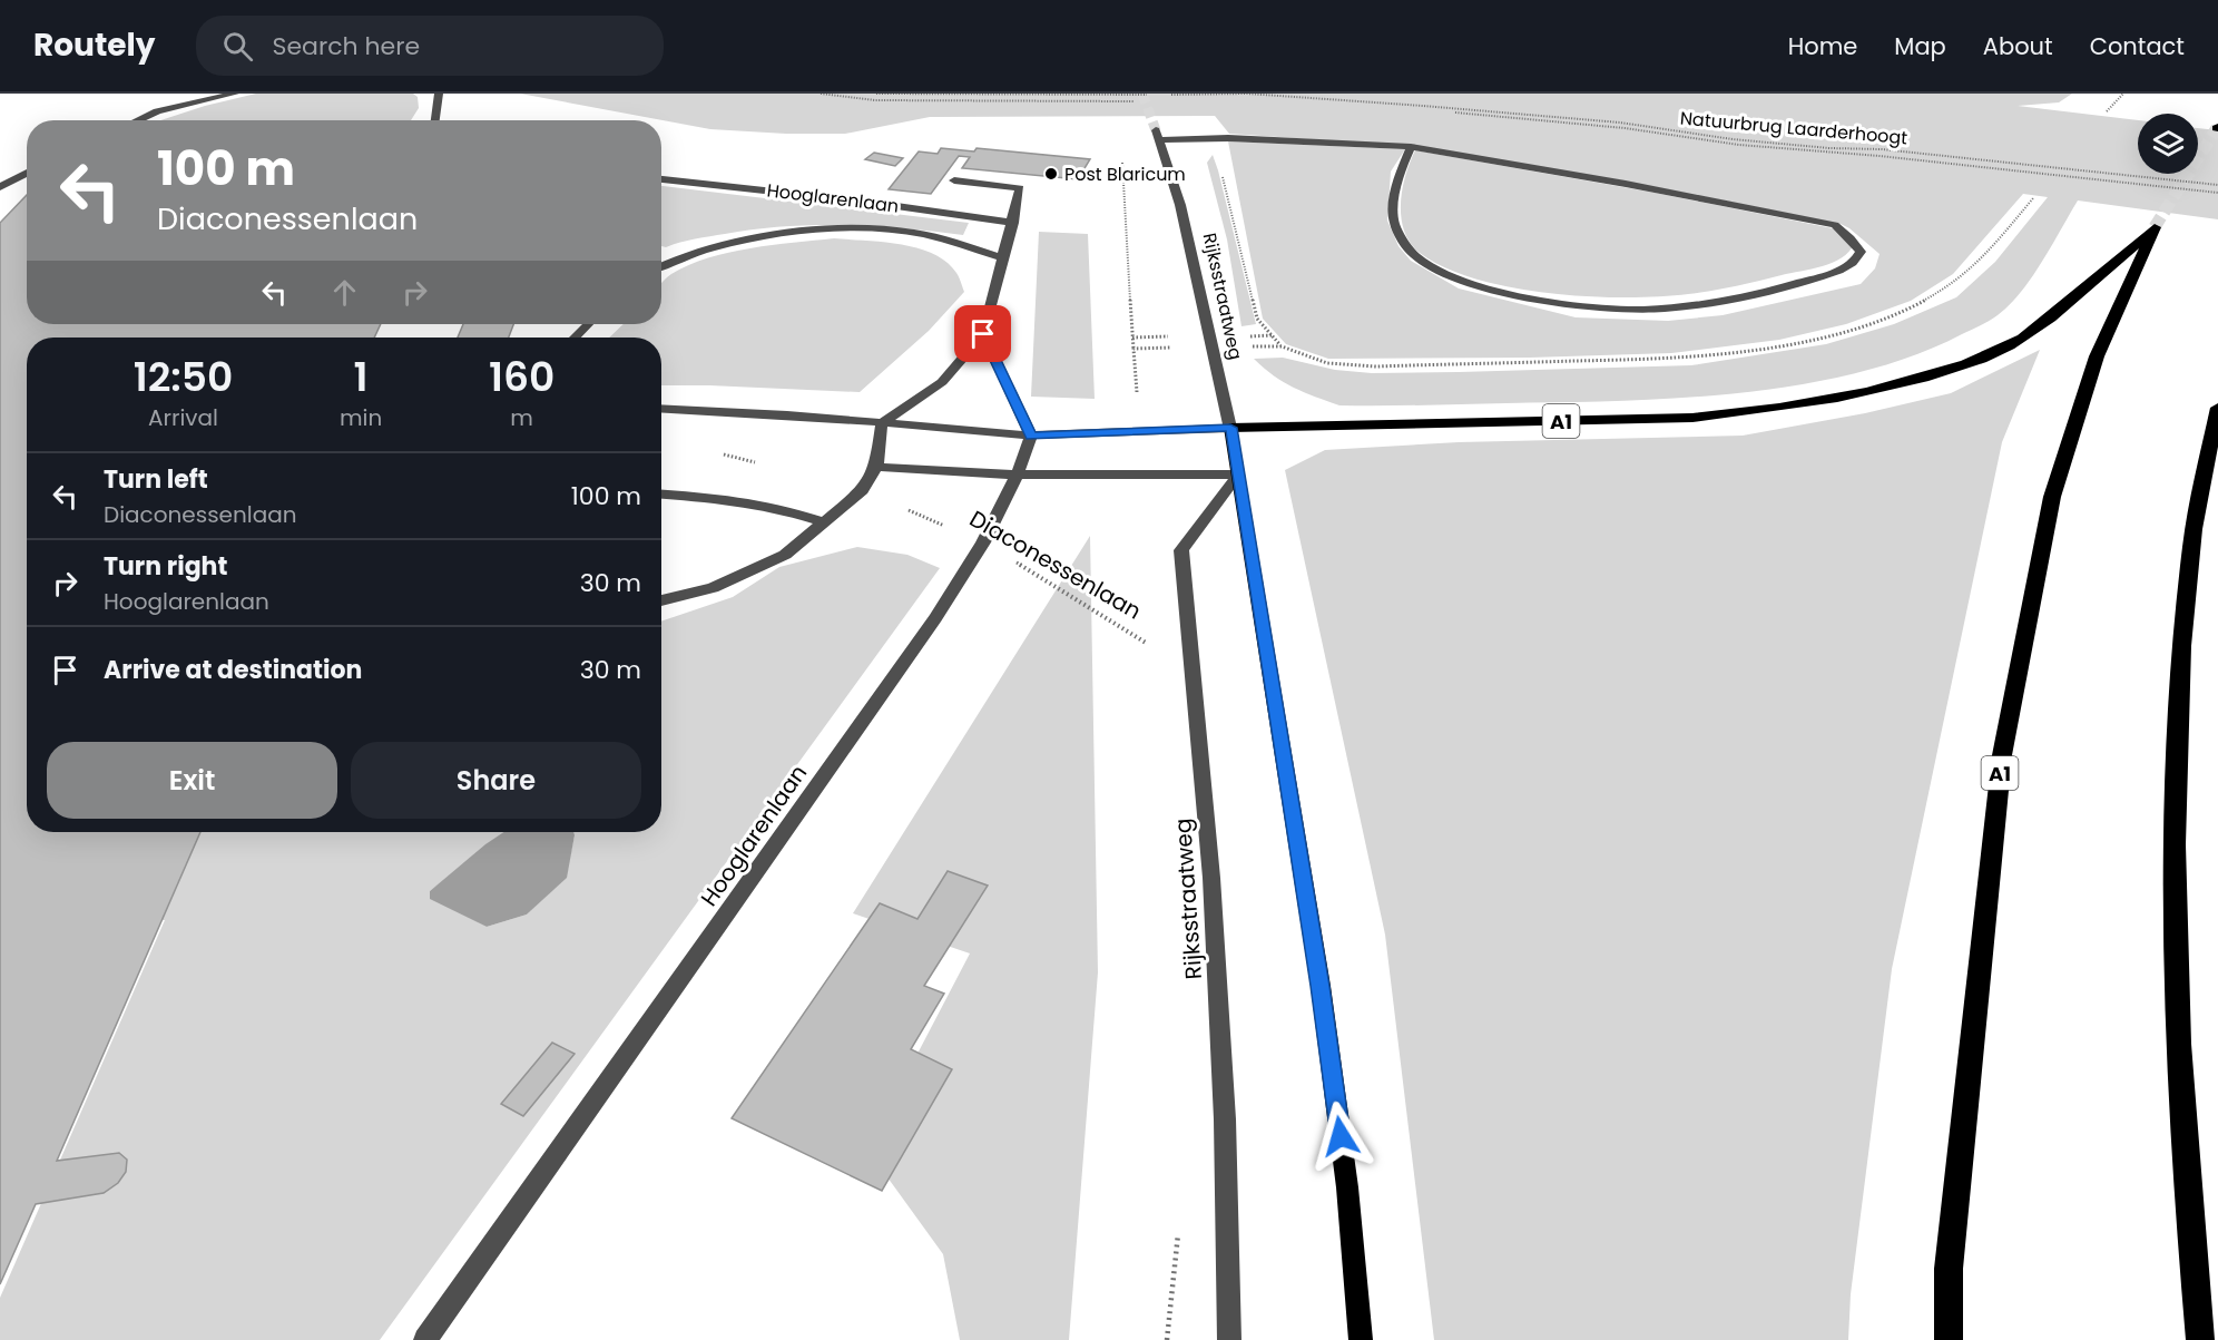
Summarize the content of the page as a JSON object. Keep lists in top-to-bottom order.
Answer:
{
  "streets": {
    "highway": ["A1"],
    "main road": ["Rijksstraatweg"],
    "street": ["Hooglarenlaan", "Diaconessenlaan"],
    "path": ["Natuurbrug Laarderhoogt"]
  },
  "crossings": [
    ["Hooglarenlaan", "Diaconessenlaan"],
    ["Rijksstraatweg", "A1"],
    ["Rijksstraatweg", "Diaconessenlaan"]
  ],
  "places": ["Post Blaricum"],
  "page": {
    "header": "Routely",
    "search": "Search here",
    "nav": [
      "Home",
      "Map",
      "About",
      "Contact"
    ],
    "turn": ["100 m", "Diaconessenlaan"],
    "eta": [
      "12:50",
      "Arrival",
      "1",
      "min",
      "160",
      "m"
    ],
    "list": [
      {
        "name": "Turn left",
        "note": "Diaconessenlaan",
        "value": "100 m"
      },
      {
        "name": "Turn right",
        "note": "Hooglarenlaan",
        "value": "30 m"
      },
      {
        "name": "Arrive at destination",
        "value": "30 m"
      }
    ],
    "buttons": ["Exit", "Share"]
  }
}
